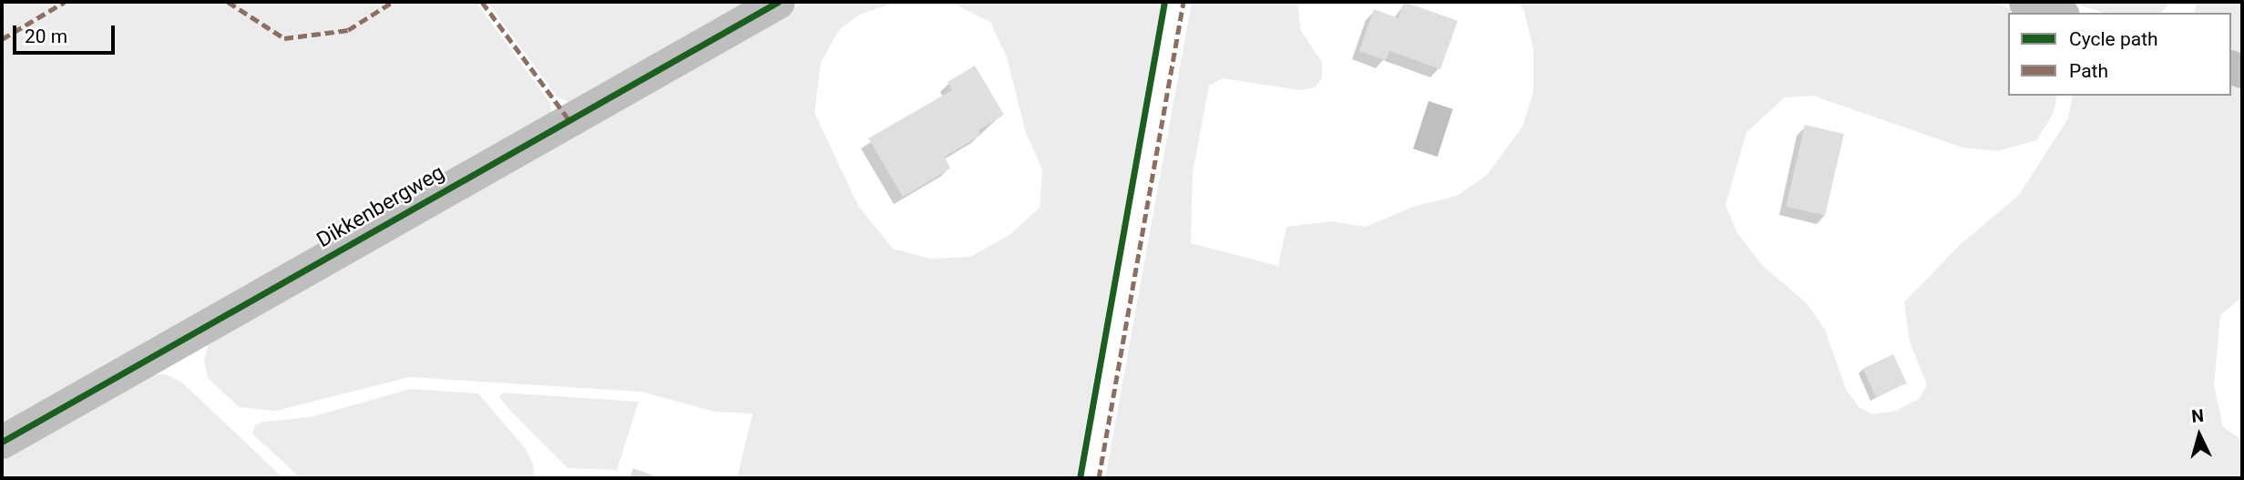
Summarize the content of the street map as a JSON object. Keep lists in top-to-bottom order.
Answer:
{
  "streets": {
    "street": ["Dikkenbergweg"]
  },
  "legend": ["Cycle path", "Path"],
  "scale_bar": "20 m",
  "north": "top"
}
